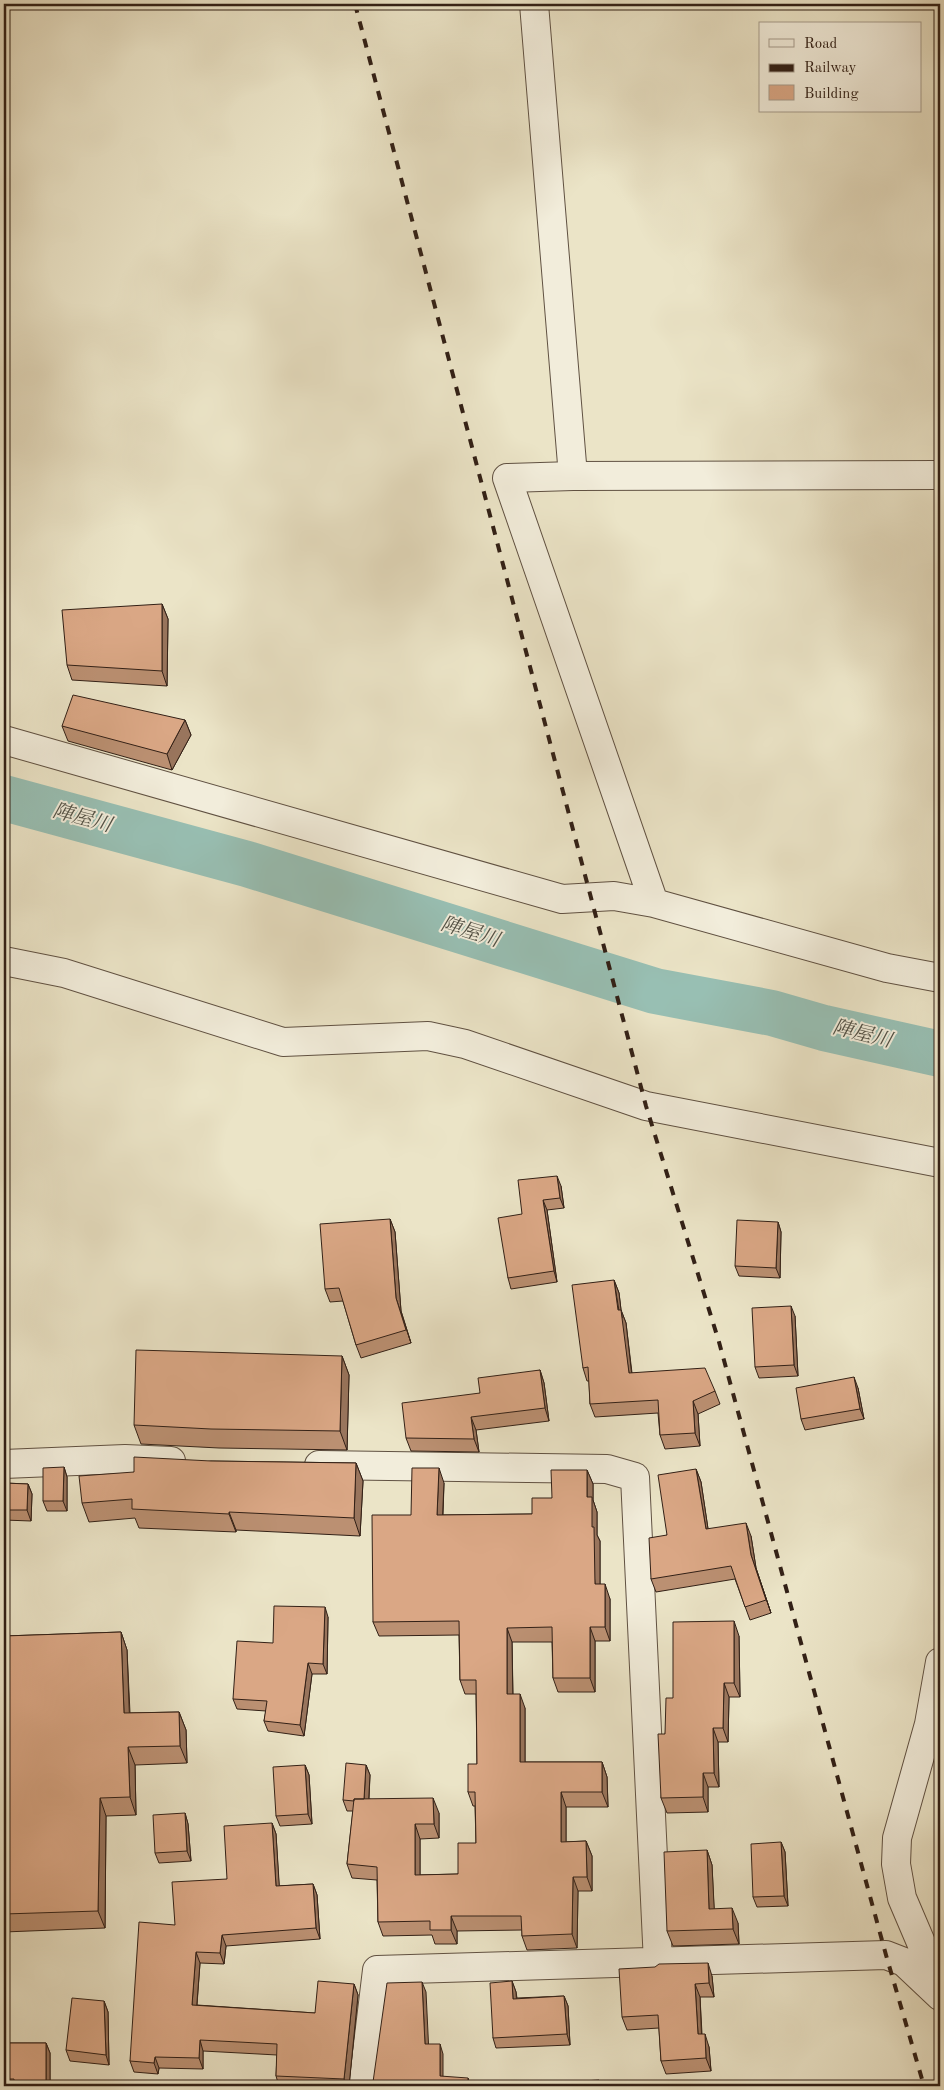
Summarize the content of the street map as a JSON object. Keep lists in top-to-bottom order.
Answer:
{
  "water": ["陣屋川"],
  "legend": ["Road", "Railway", "Building"]
}
